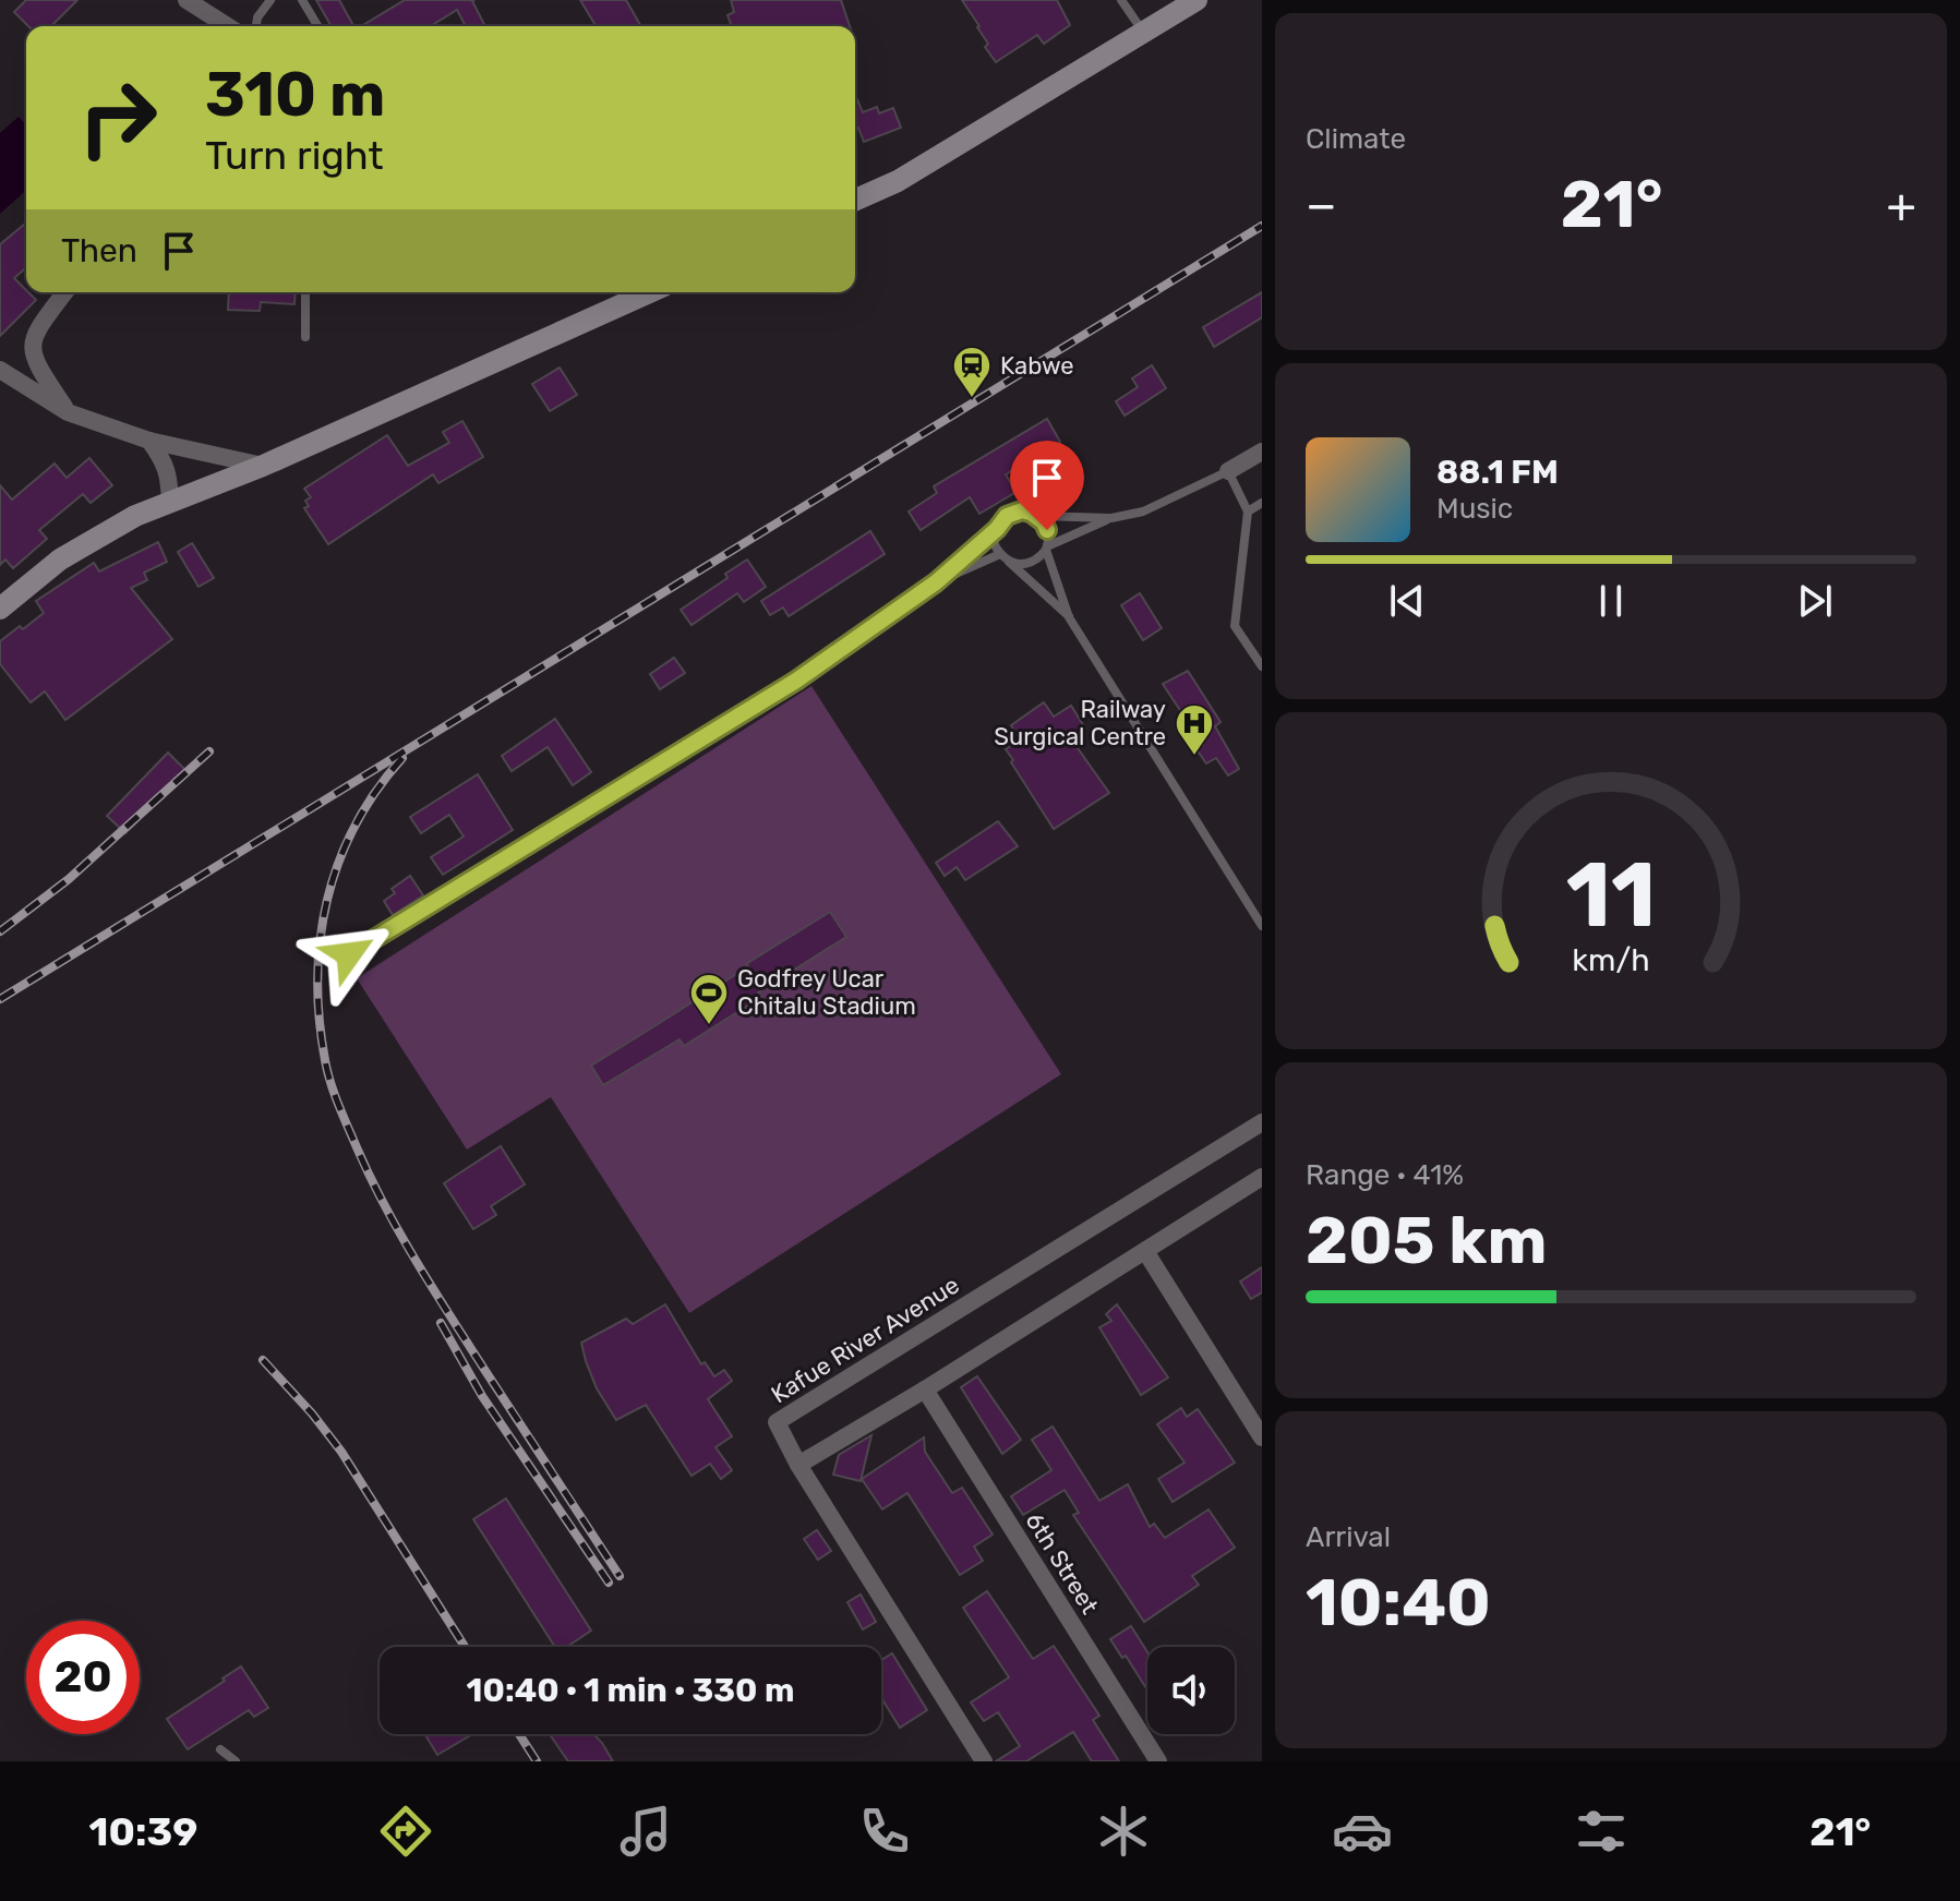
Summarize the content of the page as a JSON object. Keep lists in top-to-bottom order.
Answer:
{
  "streets": {
    "street": ["Kafue River Avenue", "6th Street"]
  },
  "places": {
    "station": ["Kabwe"],
    "hospital": ["Railway Surgical Centre"],
    "sports": ["Godfrey Ucar Chitalu Stadium"]
  },
  "page": {
    "tile": [
      "Climate",
      ["Range · 41%", "205 km"],
      ["Arrival", "10:40"]
    ],
    "turn": ["310 m", "Turn right"],
    "heat": ["−", "21°", "+"],
    "then": "Then",
    "song": ["88.1 FM", "Music"],
    "limit": "20",
    "trip": "10:40 · 1 min · 330 m",
    "tabs": ["10:39", "21°"],
    "gauge": ["11", "km/h"]
  }
}
